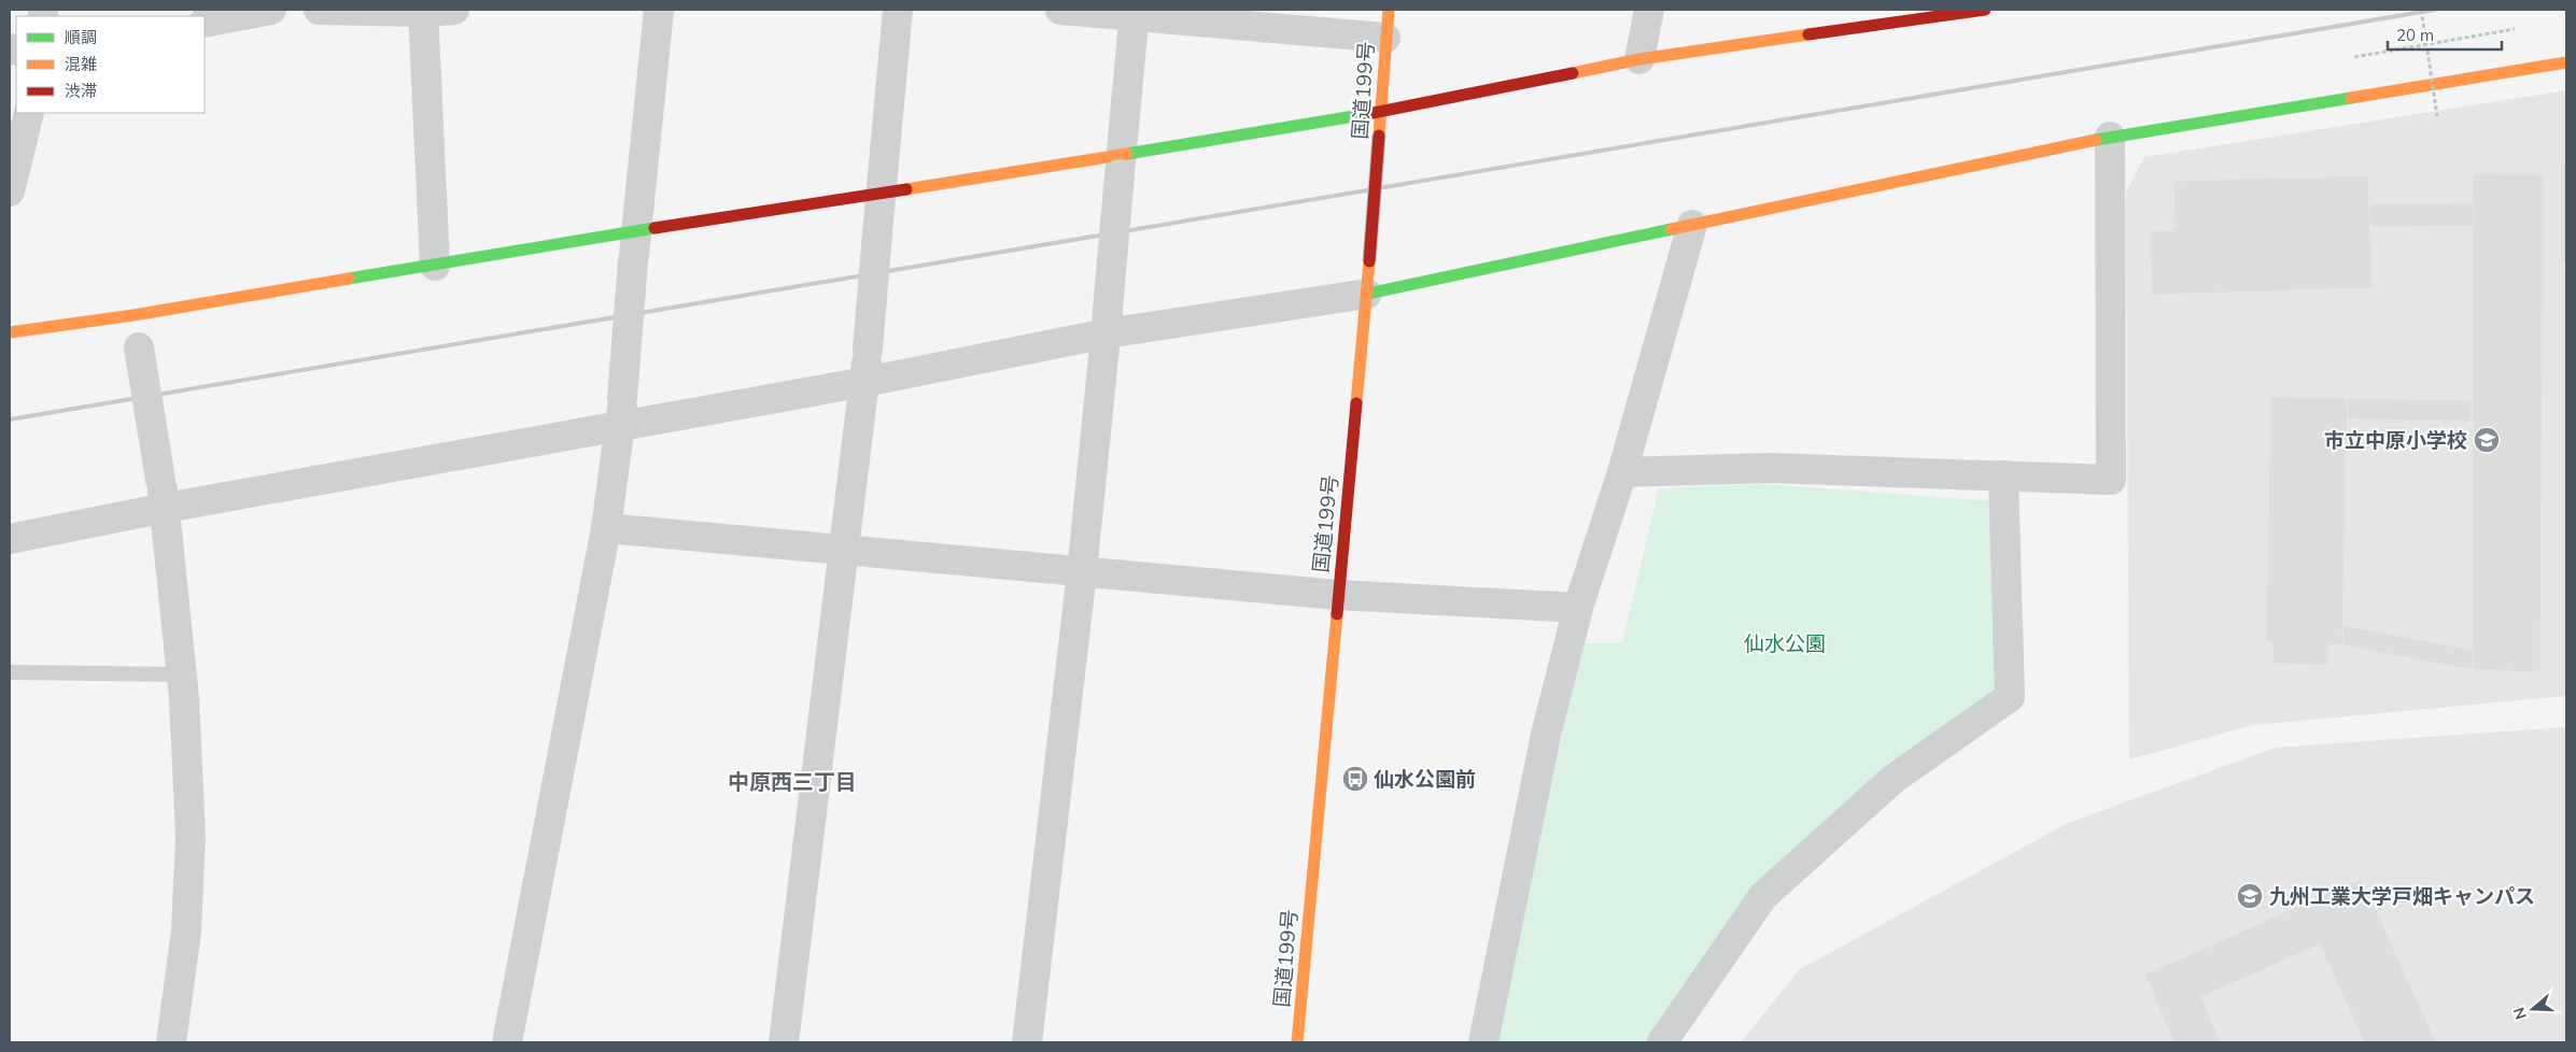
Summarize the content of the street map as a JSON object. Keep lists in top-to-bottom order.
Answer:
{
  "streets": {
    "main road": ["国道199号"]
  },
  "districts": ["中原西三丁目"],
  "parks": ["仙水公園"],
  "places": {
    "school or university": ["市立中原小学校", "九州工業大学戸畑キャンパス"],
    "bus stop": ["仙水公園前"]
  },
  "legend": ["順調", "混雑", "渋滞"],
  "scale_bar": "20 m",
  "north": "left"
}
